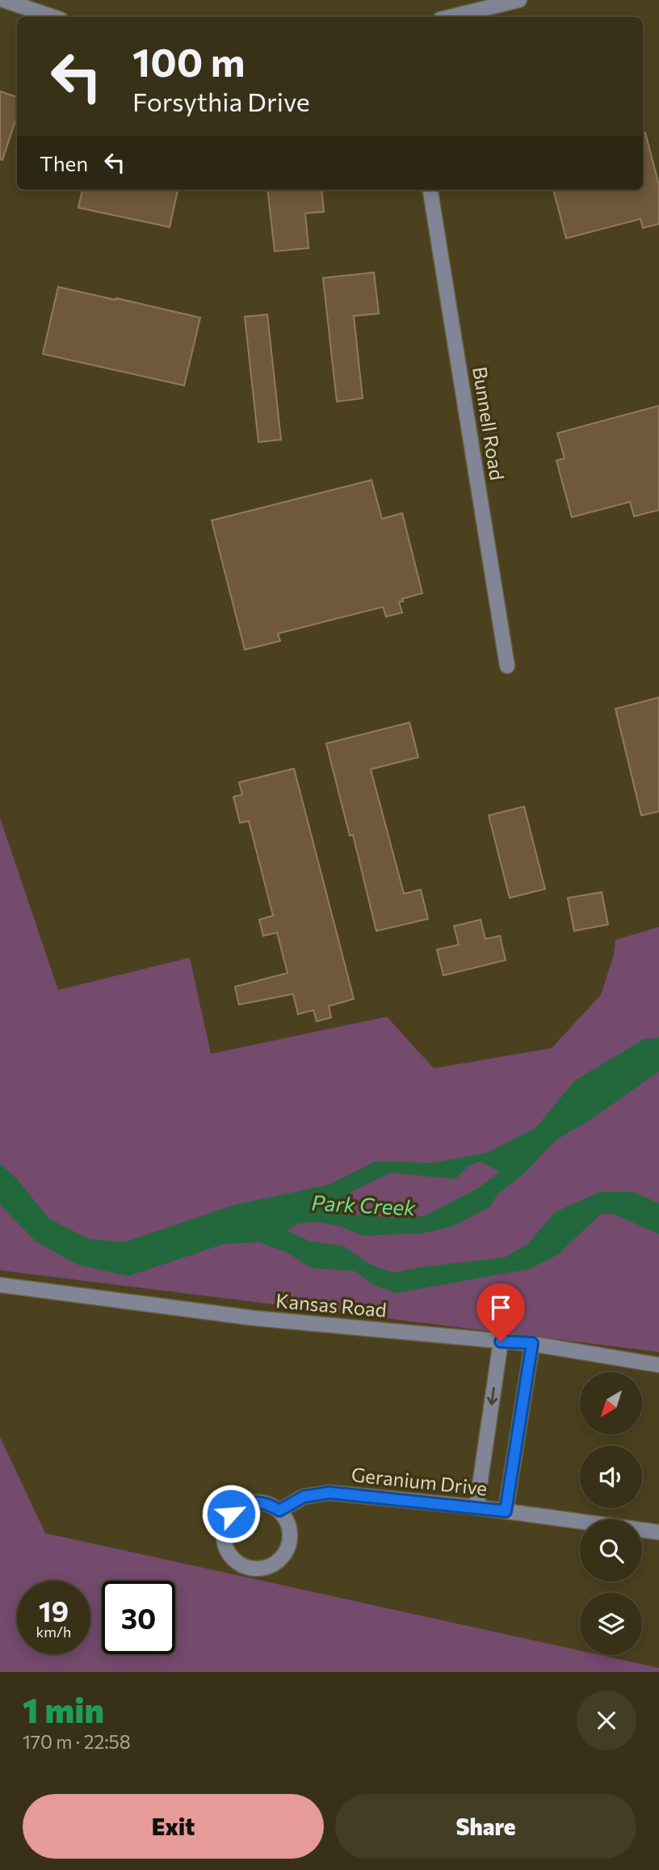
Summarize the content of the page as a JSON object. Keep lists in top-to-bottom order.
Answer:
{
  "streets": {
    "street": ["Bunnell Road", "Kansas Road", "Geranium Drive"]
  },
  "water": ["Park Creek"],
  "north": "bottom left",
  "page": {
    "turn": ["100 m", "Forsythia Drive"],
    "then": "Then",
    "speed": "19 km/h",
    "limit": "30",
    "heading": ["1 min", "170 m · 22:58"],
    "buttons": ["Exit", "Share"]
  }
}
